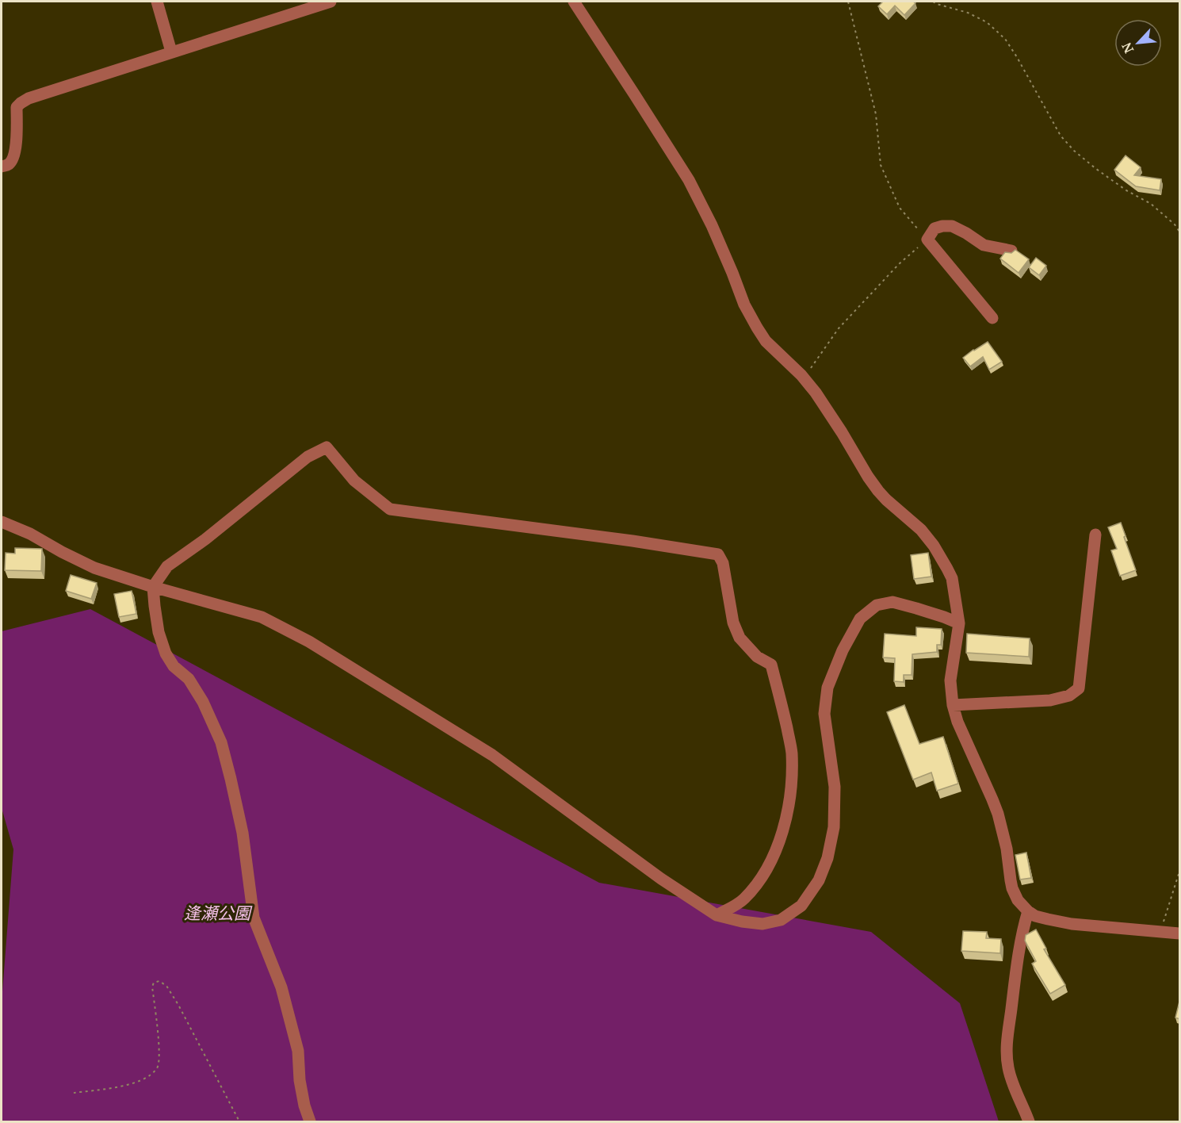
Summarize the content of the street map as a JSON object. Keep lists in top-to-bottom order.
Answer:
{
  "parks": ["逢瀬公園"],
  "north": "bottom left"
}
